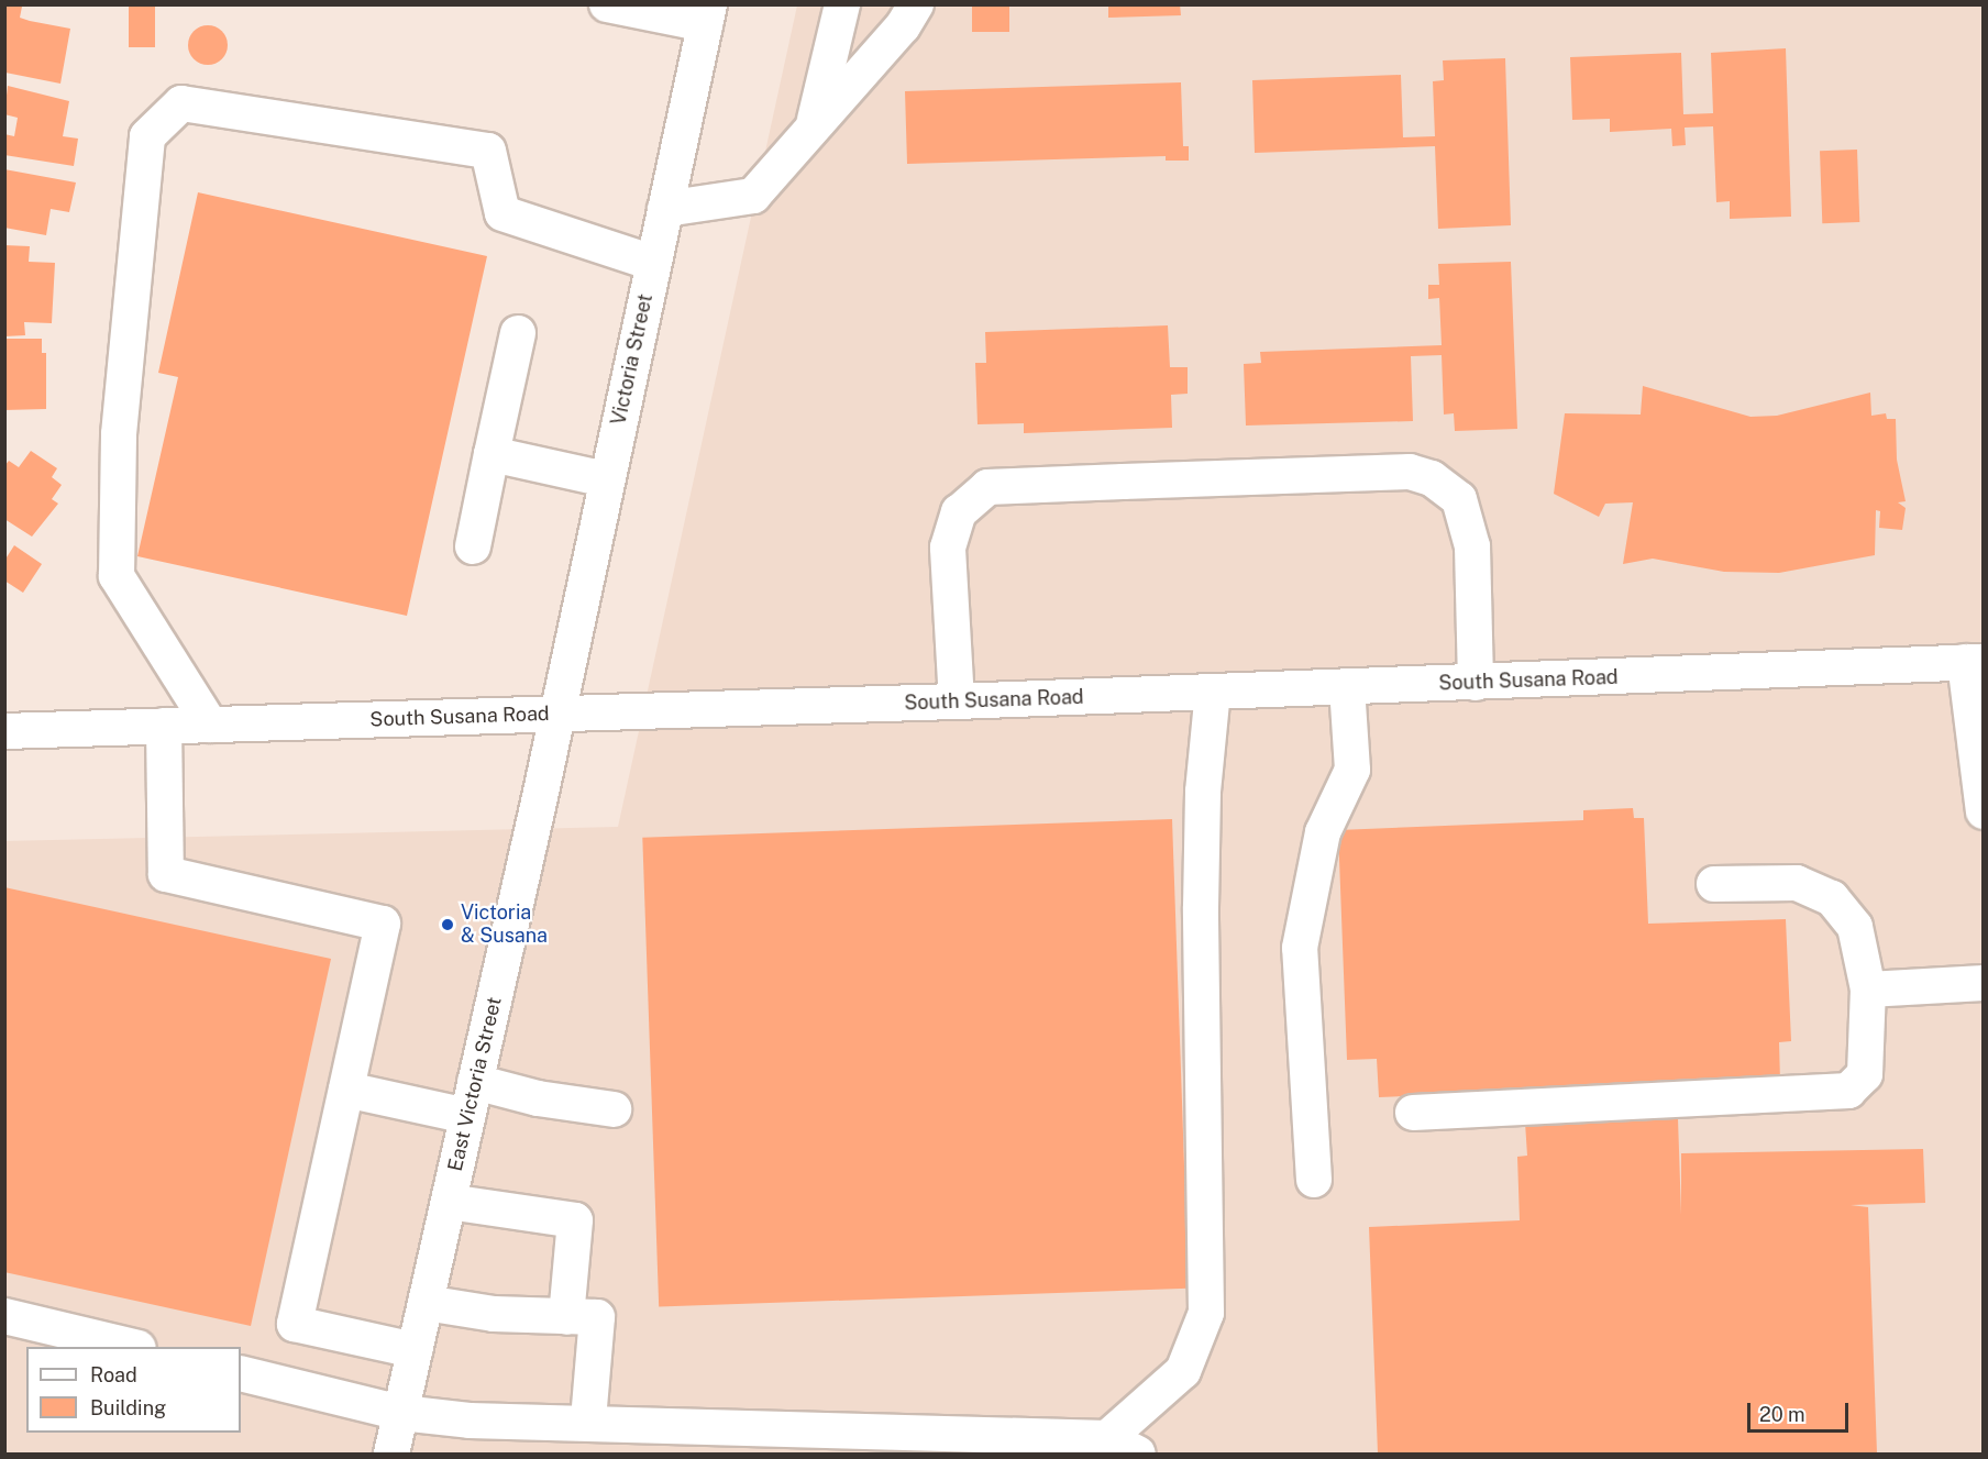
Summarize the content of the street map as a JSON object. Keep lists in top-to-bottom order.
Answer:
{
  "streets": {
    "street": ["Victoria Street", "South Susana Road", "East Victoria Street"]
  },
  "crossings": [
    ["Victoria Street", "South Susana Road"],
    ["Victoria Street", "East Victoria Street"],
    ["South Susana Road", "East Victoria Street"]
  ],
  "places": ["Victoria & Susana"],
  "legend": ["Road", "Building"],
  "scale_bar": "20 m"
}
